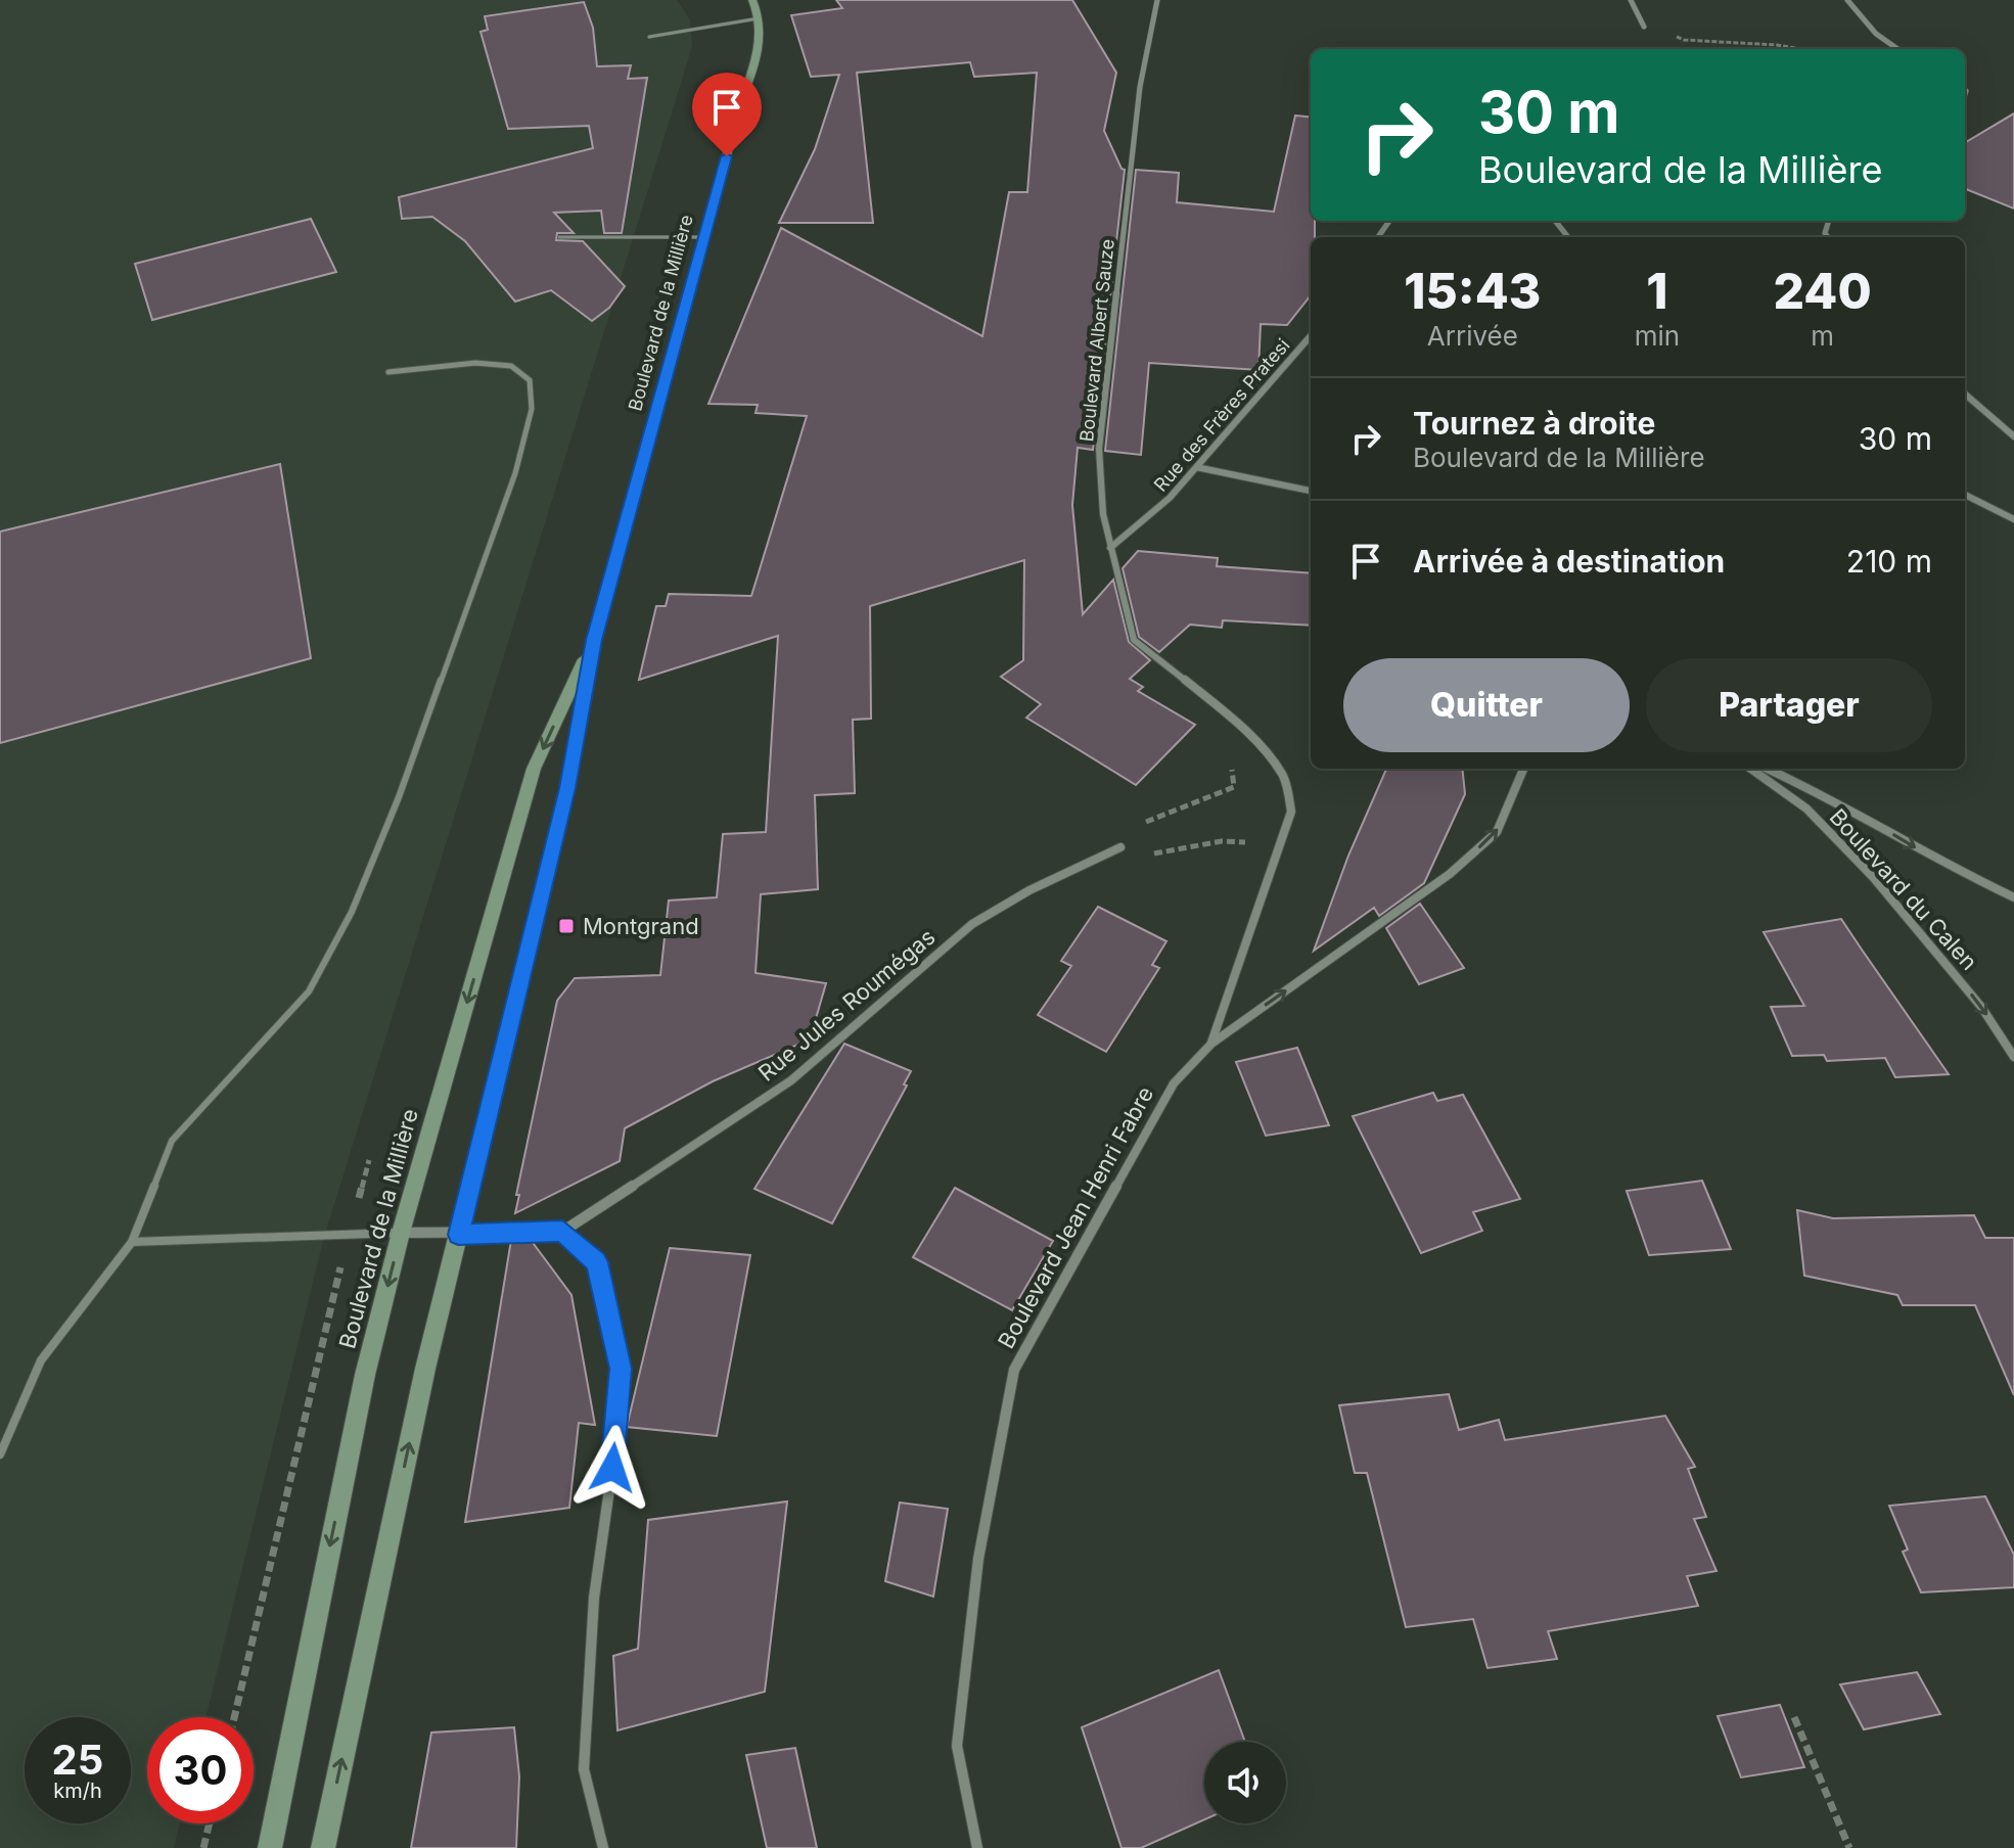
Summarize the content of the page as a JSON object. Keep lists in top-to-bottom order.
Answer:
{
  "streets": {
    "main road": ["Boulevard de la Millière"],
    "street": [
      "Boulevard Albert Sauze",
      "Rue des Frères Pratesi",
      "Boulevard du Calen",
      "Rue Jules Roumégas",
      "Boulevard Jean Henri Fabre"
    ]
  },
  "crossings": [
    ["Boulevard Albert Sauze", "Rue des Frères Pratesi"],
    ["Boulevard Albert Sauze", "Boulevard Jean Henri Fabre"]
  ],
  "places": {
    "transit": ["Montgrand"]
  },
  "page": {
    "turn": ["30 m", "Boulevard de la Millière"],
    "eta": [
      "15:43",
      "Arrivée",
      "1",
      "min",
      "240",
      "m"
    ],
    "list": [
      {
        "name": "Tournez à droite",
        "note": "Boulevard de la Millière",
        "value": "30 m"
      },
      {
        "name": "Arrivée à destination",
        "value": "210 m"
      }
    ],
    "buttons": ["Quitter", "Partager"],
    "speed": "25 km/h",
    "limit": "30"
  }
}
